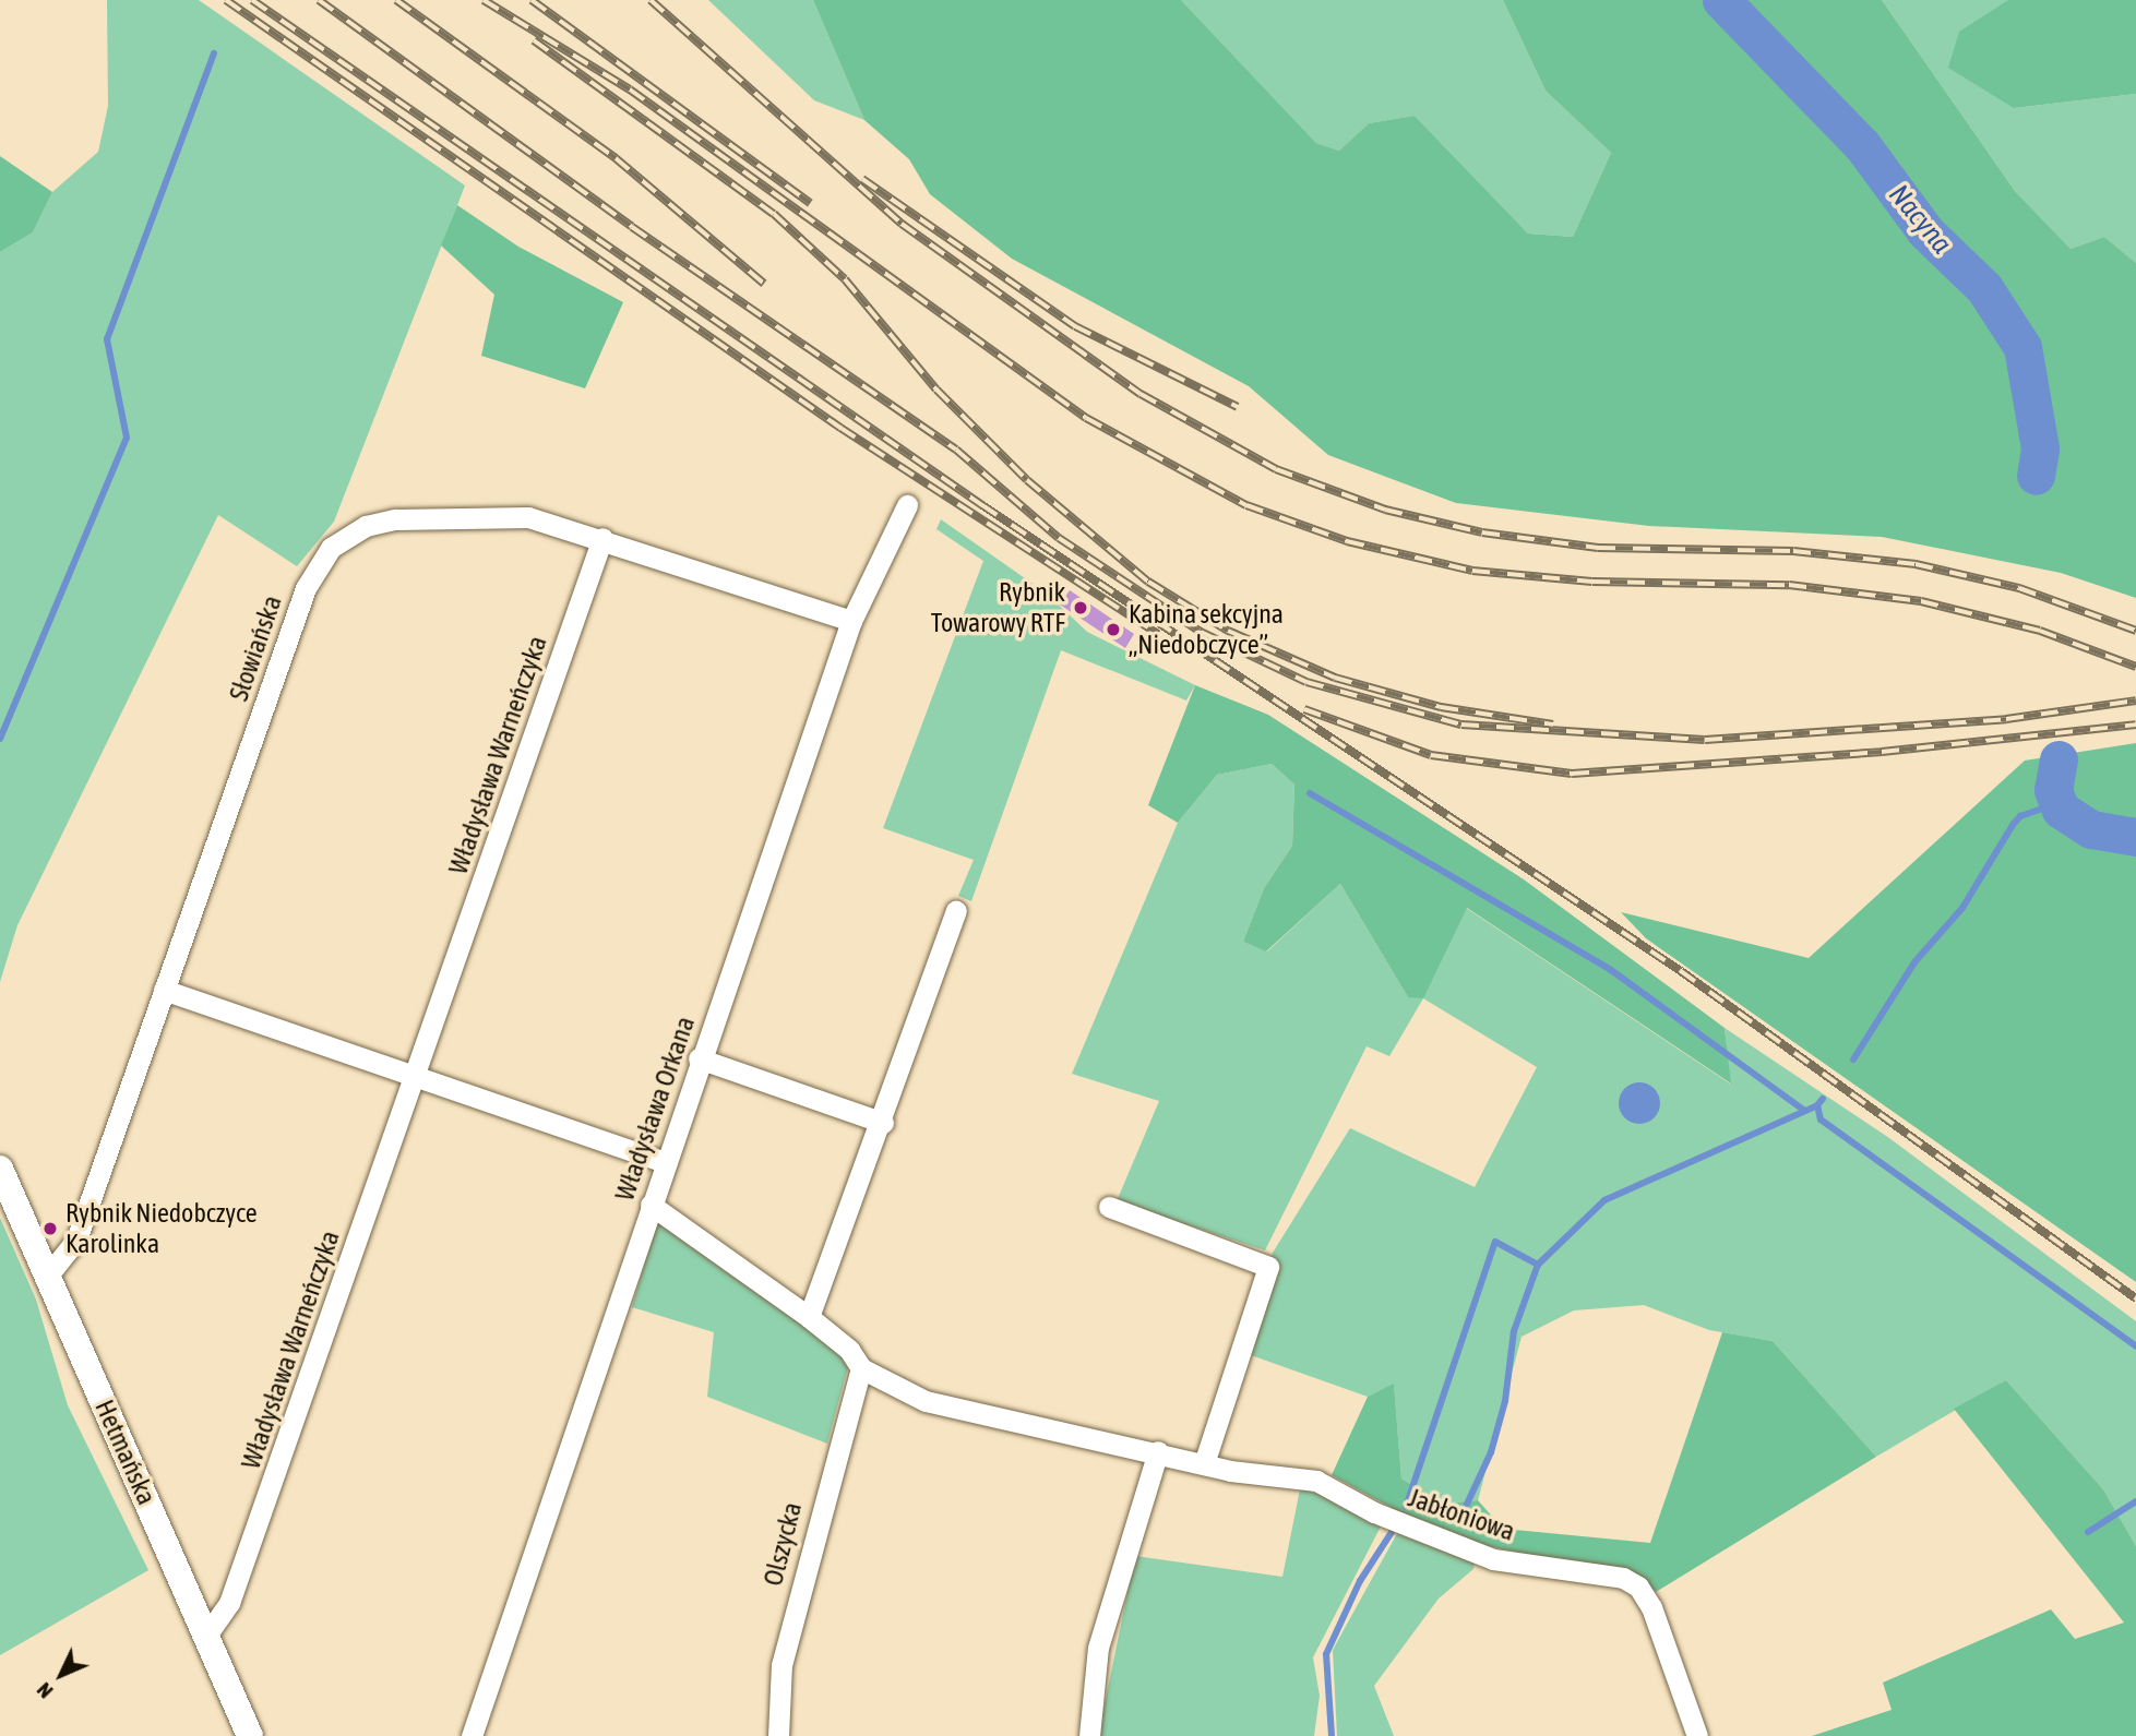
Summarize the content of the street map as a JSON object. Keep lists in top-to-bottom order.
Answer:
{
  "streets": {
    "street": [
      "Słowiańska",
      "Władysława Warneńczyka",
      "Władysława Orkana",
      "Hetmańska",
      "Jabłoniowa",
      "Olszycka"
    ]
  },
  "crossings": [
    ["Słowiańska", "Władysława Warneńczyka"],
    ["Słowiańska", "Władysława Orkana"],
    ["Słowiańska", "Hetmańska"],
    ["Władysława Warneńczyka", "Hetmańska"],
    ["Jabłoniowa", "Olszycka"]
  ],
  "water": ["Nacyna"],
  "places": ["Rybnik Towarowy RTF", "Kabina sekcyjna „Niedobczyce”", "Rybnik Niedobczyce Karolinka"],
  "north": "bottom left"
}
